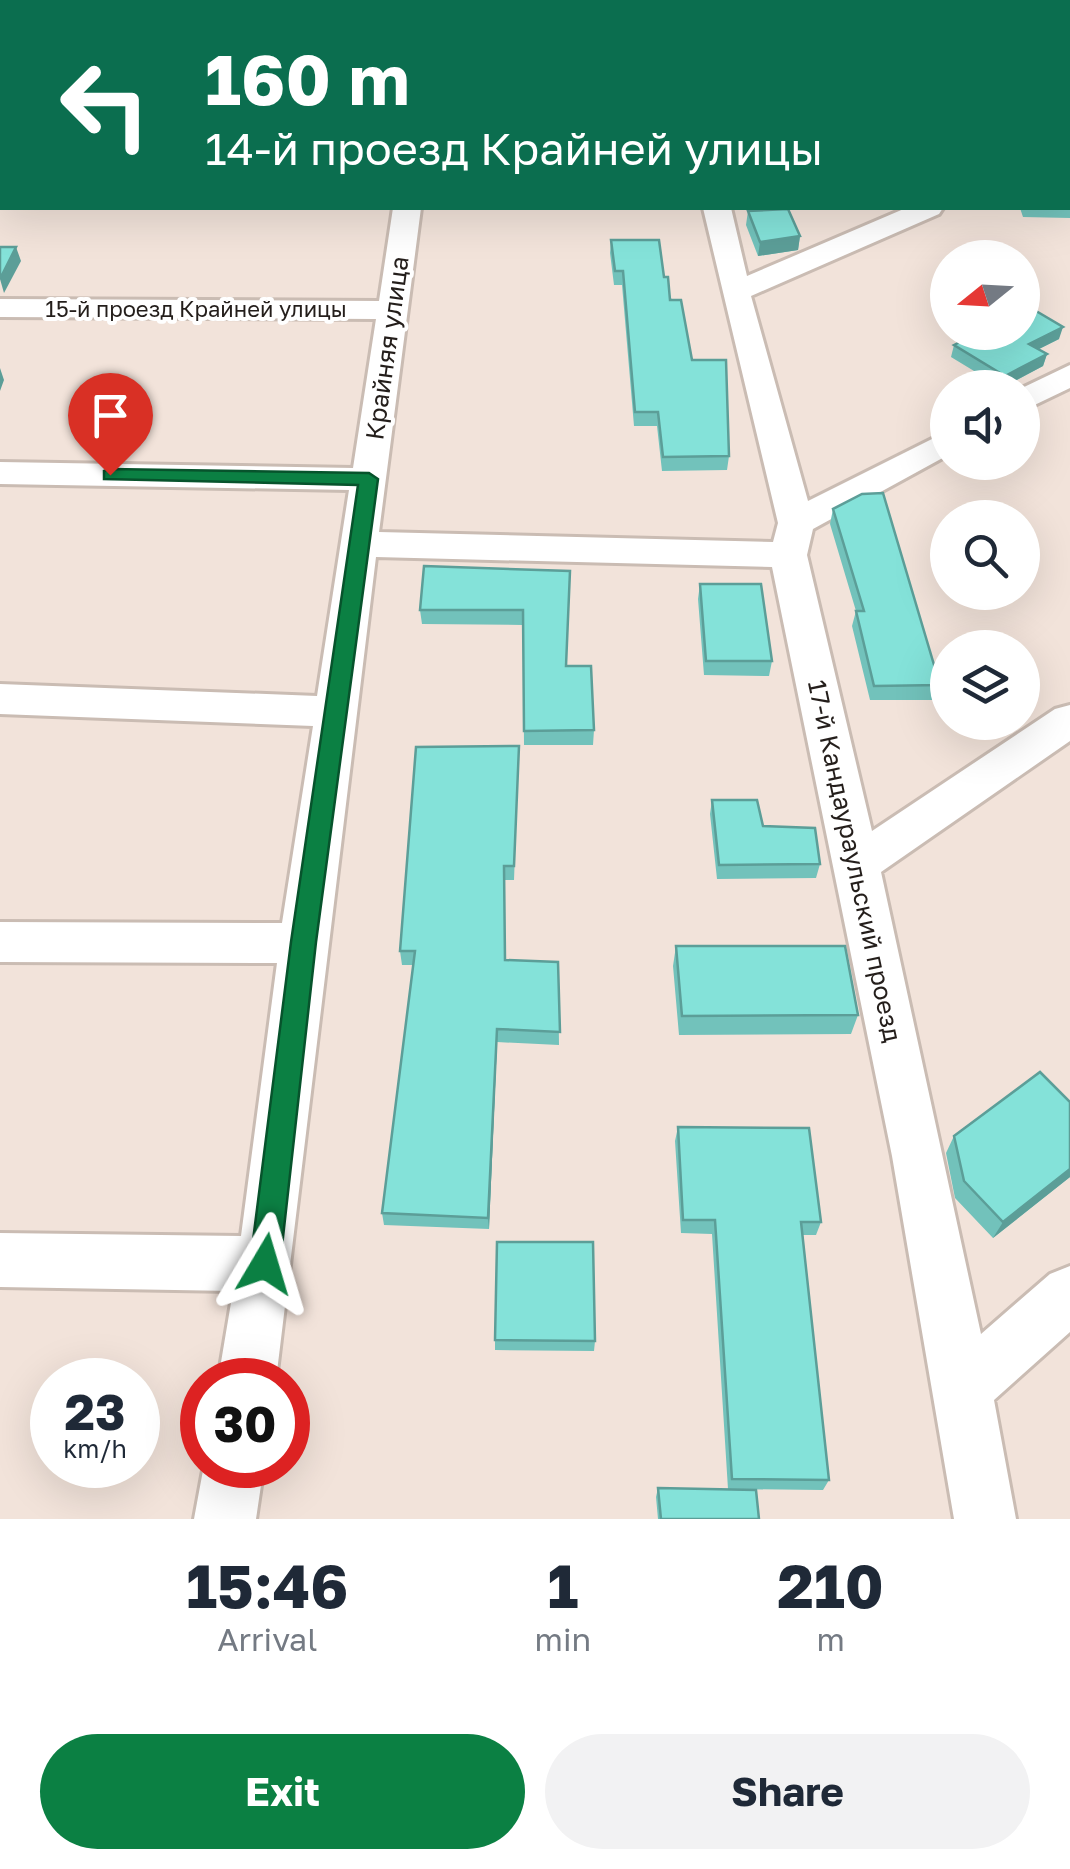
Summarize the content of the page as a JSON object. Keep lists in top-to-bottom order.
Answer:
{
  "streets": {
    "street": ["15-й проезд Крайней улицы", "Крайняя улица", "17-й Кандаураульский проезд"]
  },
  "crossings": [
    ["15-й проезд Крайней улицы", "Крайняя улица"]
  ],
  "north": "left",
  "page": {
    "turn": ["160 m", "14-й проезд Крайней улицы"],
    "speed": "23 km/h",
    "limit": "30",
    "eta": [
      "15:46",
      "Arrival",
      "1",
      "min",
      "210",
      "m"
    ],
    "buttons": ["Exit", "Share"]
  }
}
